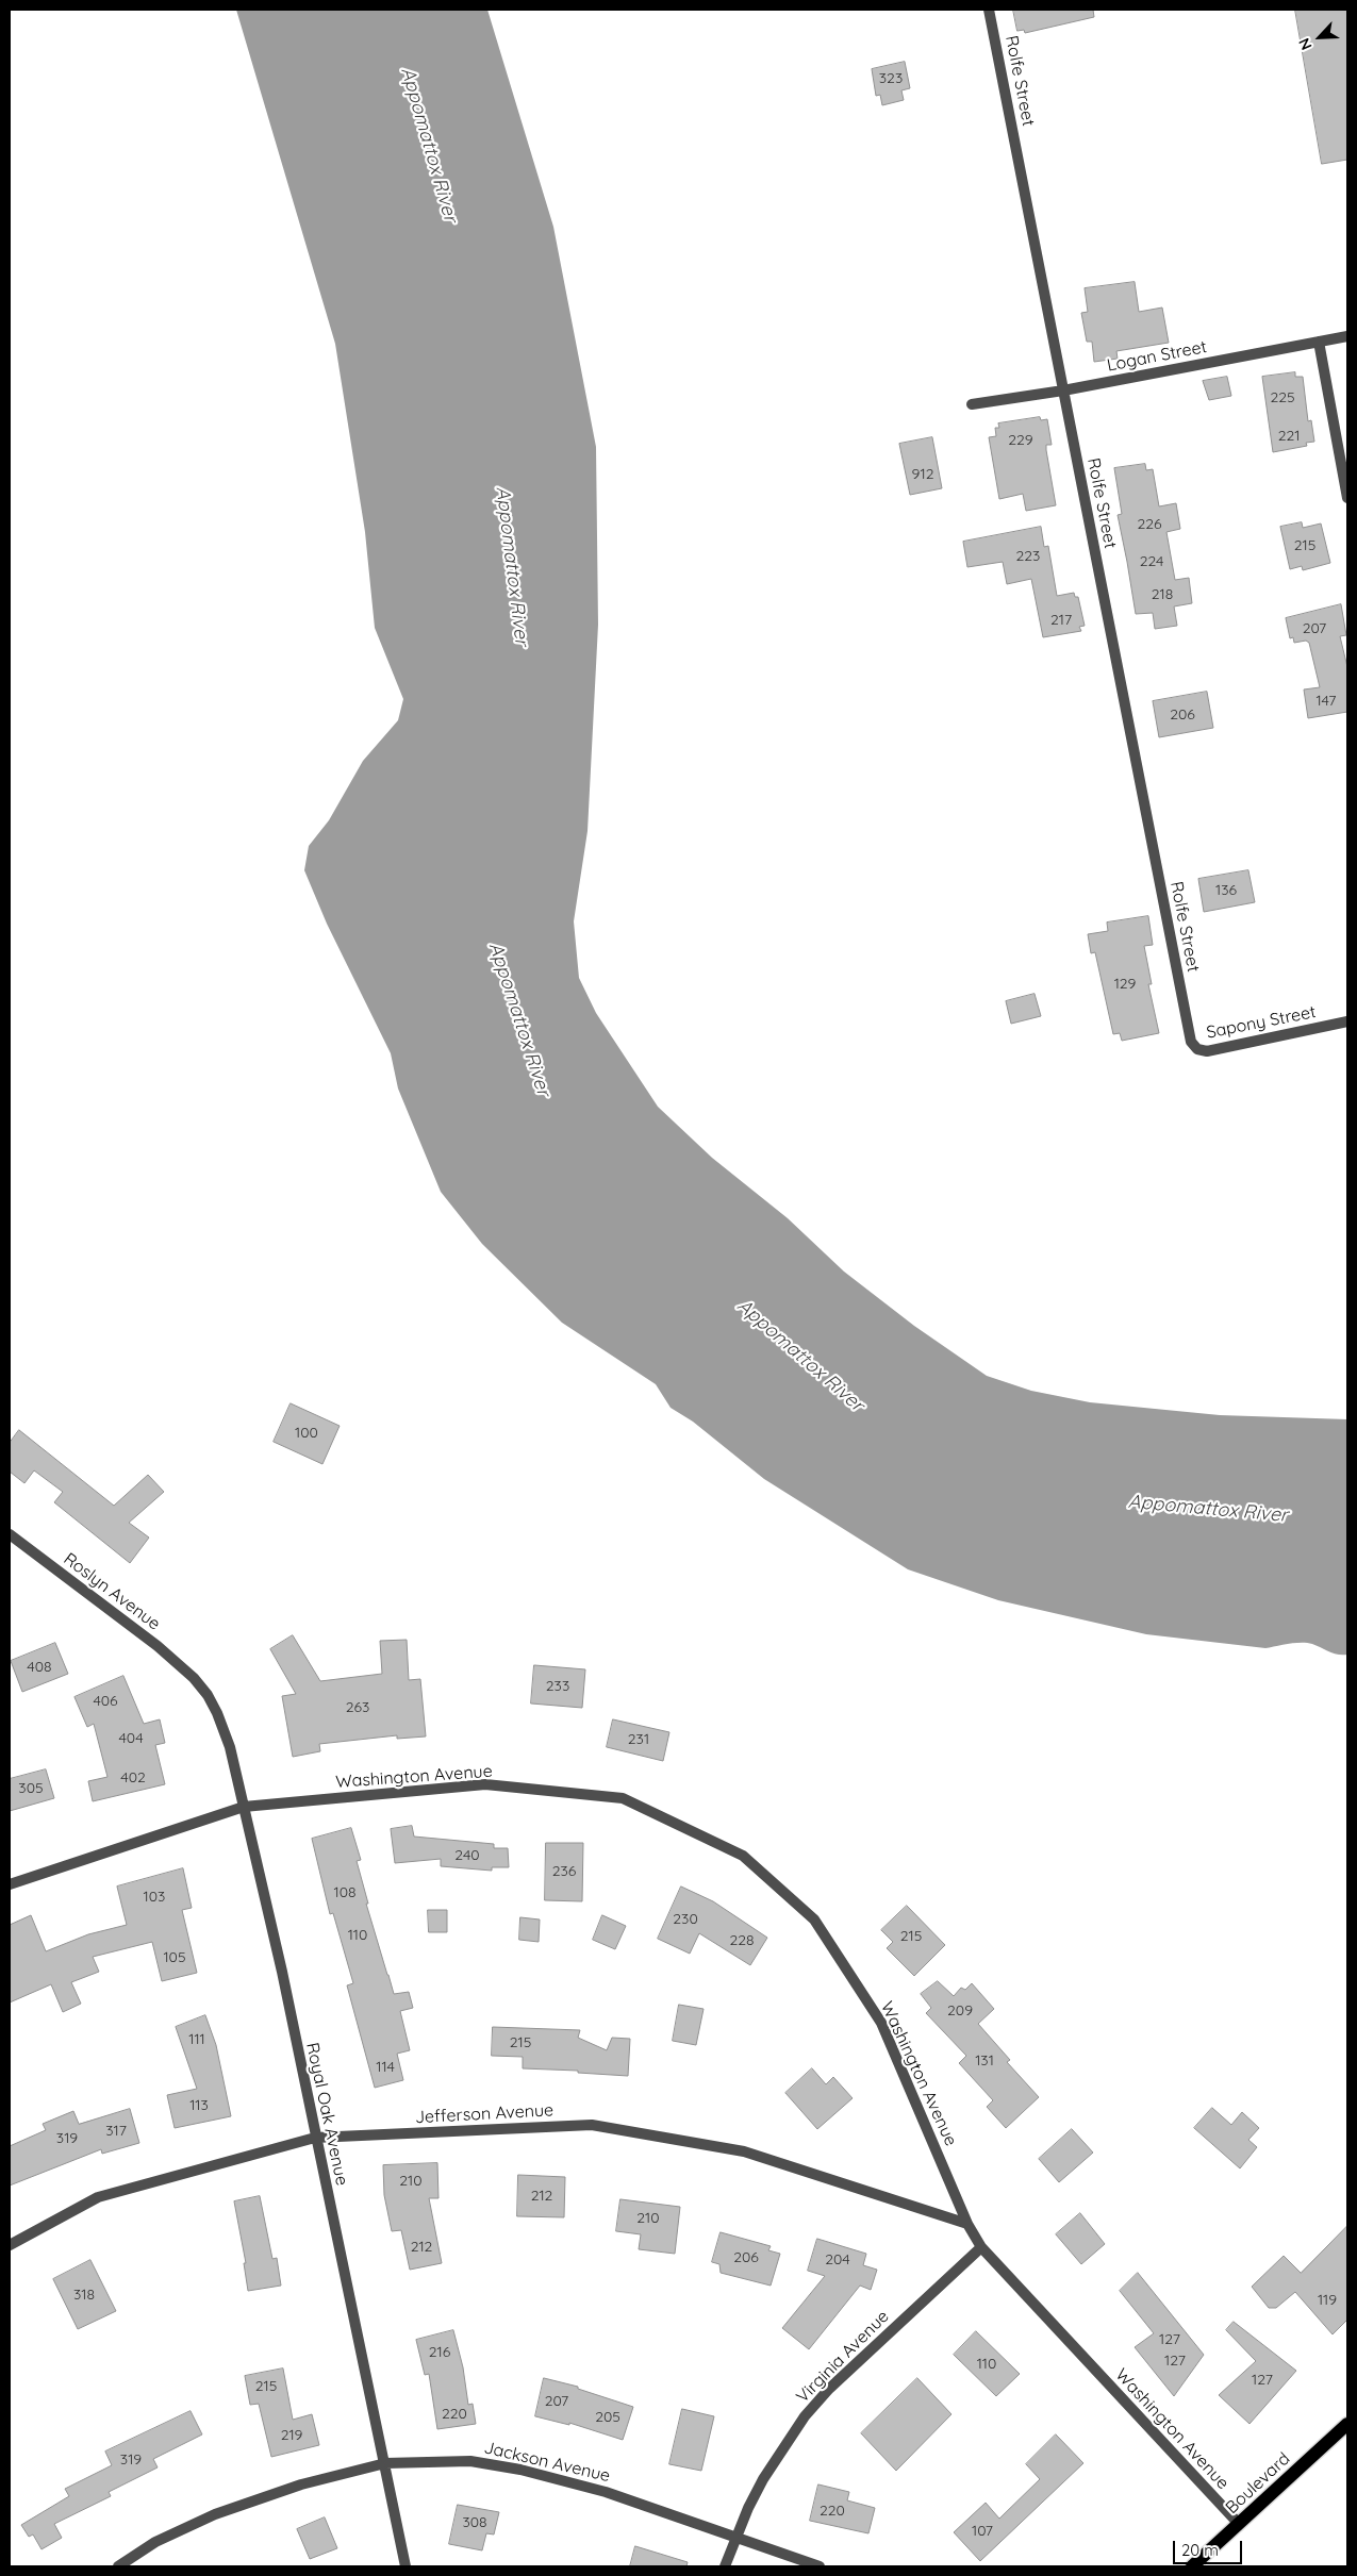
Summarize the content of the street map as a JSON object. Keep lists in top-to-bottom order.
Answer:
{
  "streets": {
    "main road": ["Boulevard"],
    "street": [
      "Rolfe Street",
      "Logan Street",
      "Sapony Street",
      "Roslyn Avenue",
      "Washington Avenue",
      "Royal Oak Avenue",
      "Jefferson Avenue",
      "Virginia Avenue",
      "Jackson Avenue"
    ]
  },
  "crossings": [
    ["Rolfe Street", "Logan Street"],
    ["Rolfe Street", "Sapony Street"],
    ["Roslyn Avenue", "Royal Oak Avenue"],
    ["Washington Avenue", "Royal Oak Avenue"],
    ["Washington Avenue", "Jefferson Avenue"],
    ["Washington Avenue", "Virginia Avenue"],
    ["Washington Avenue", "Boulevard"],
    ["Royal Oak Avenue", "Jefferson Avenue"],
    ["Royal Oak Avenue", "Jackson Avenue"],
    ["Virginia Avenue", "Jackson Avenue"]
  ],
  "water": ["Appomattox River"],
  "house_numbers": [
    "323",
    "225",
    "221",
    "229",
    "912",
    "226",
    "215",
    "223",
    "224",
    "218",
    "217",
    "207",
    "147",
    "206",
    "136",
    "129",
    "100",
    "408",
    "233",
    "406",
    "263",
    "404",
    "231",
    "402",
    "305",
    "240",
    "236",
    "108",
    "103",
    "230",
    "110",
    "215",
    "228",
    "105",
    "209",
    "111",
    "215",
    "131",
    "114",
    "113",
    "317",
    "319",
    "210",
    "212",
    "210",
    "212",
    "206",
    "204",
    "318",
    "119",
    "127",
    "216",
    "127",
    "110",
    "127",
    "215",
    "207",
    "220",
    "205",
    "219",
    "319",
    "220",
    "308",
    "107"
  ],
  "scale_bar": "20 m",
  "north": "bottom left"
}
